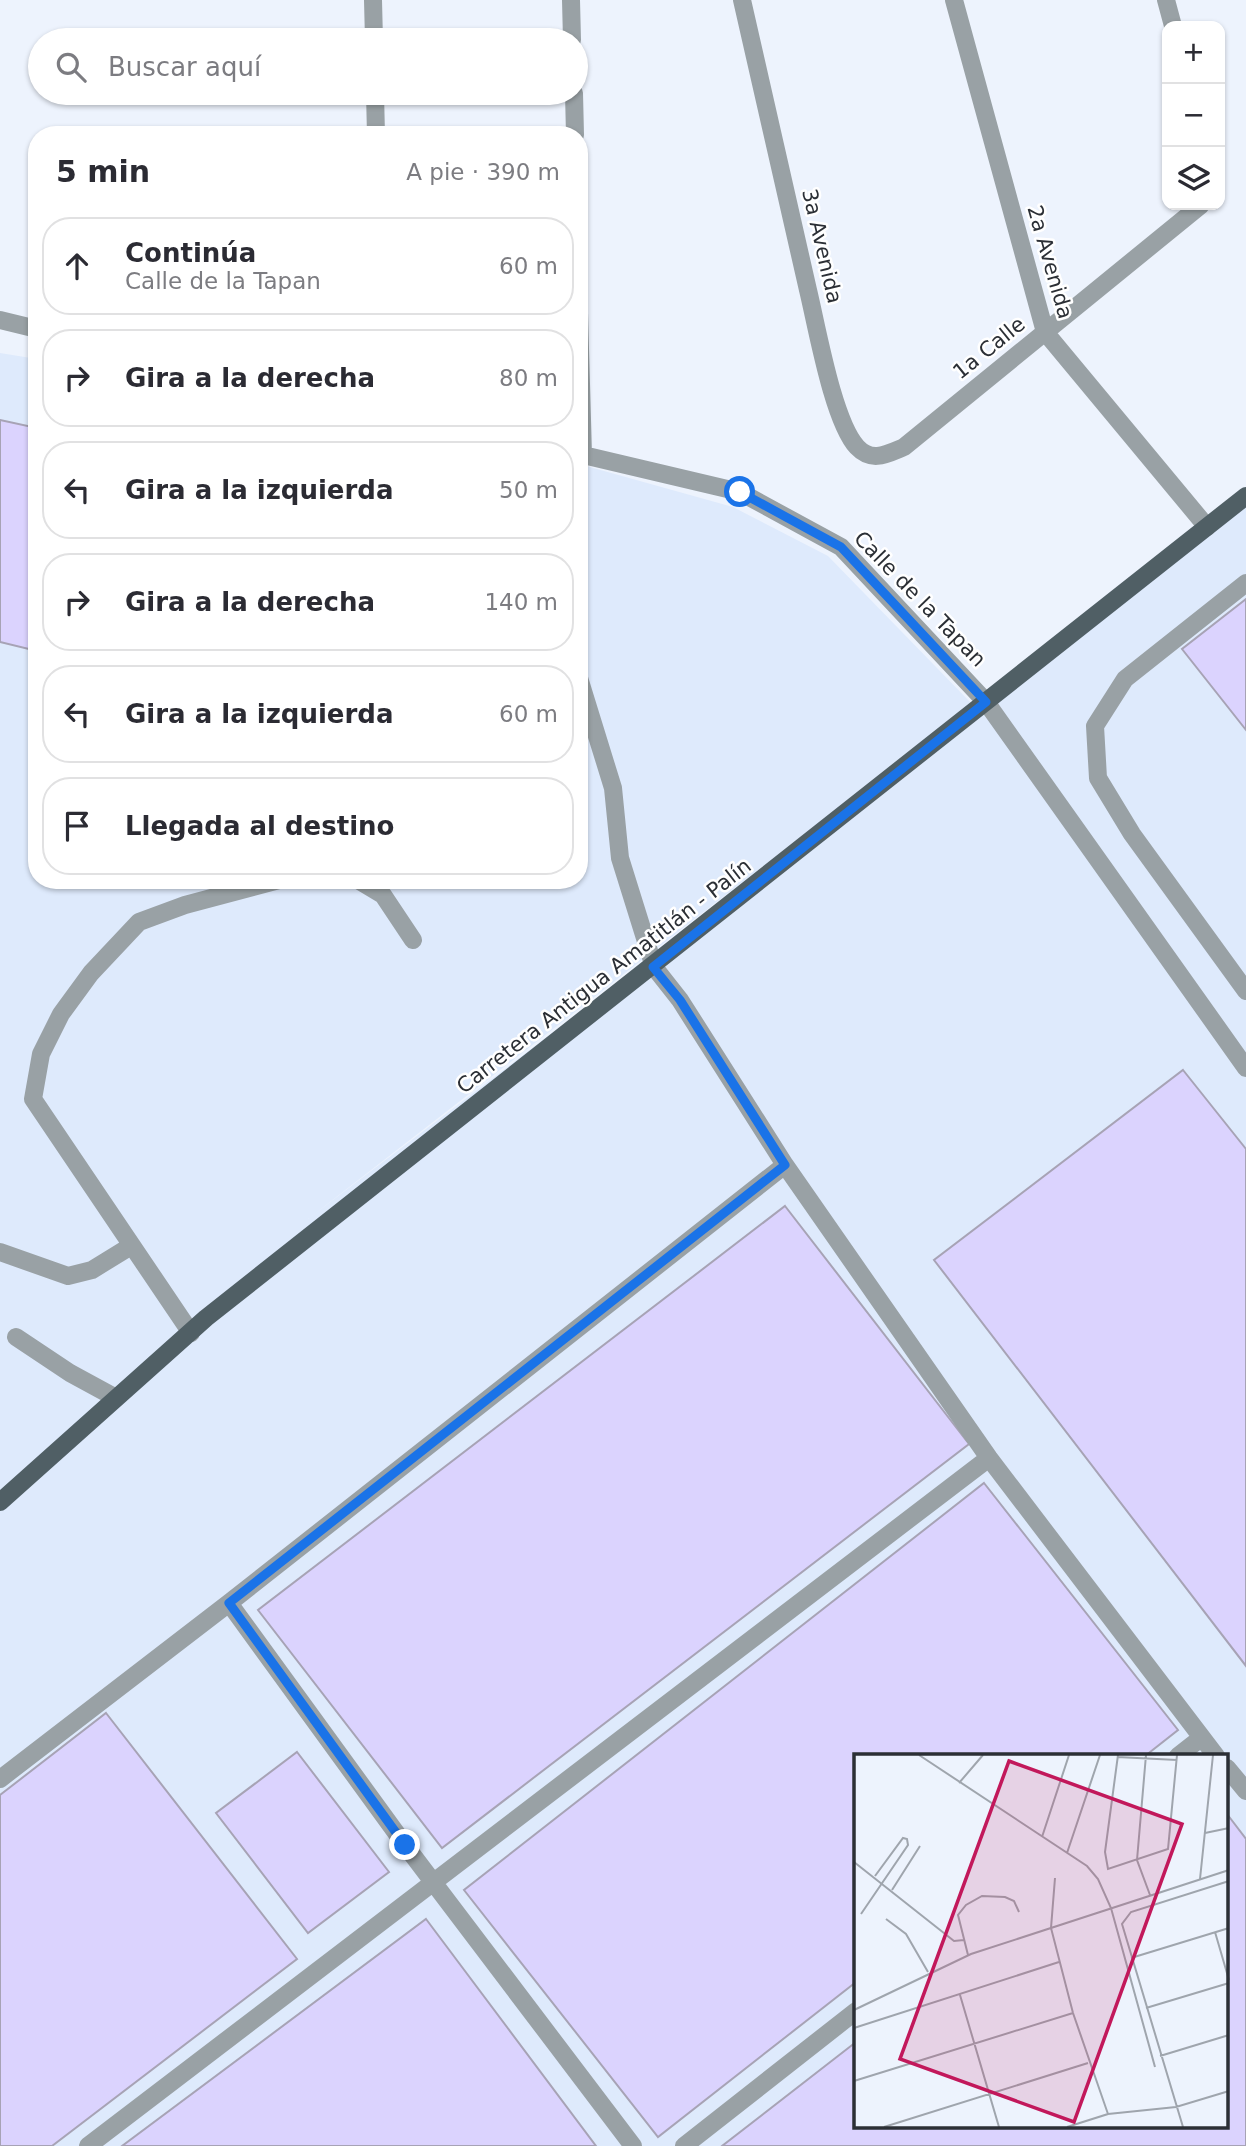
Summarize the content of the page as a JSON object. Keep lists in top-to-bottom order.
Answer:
{
  "streets": {
    "main road": ["Carretera Antigua Amatitlán - Palín"],
    "street": [
      "3a Avenida",
      "2a Avenida",
      "1a Calle",
      "Calle de la Tapan"
    ]
  },
  "crossings": [
    ["3a Avenida", "1a Calle"],
    ["2a Avenida", "1a Calle"],
    ["2a Avenida", "Carretera Antigua Amatitlán - Palín"],
    ["Calle de la Tapan", "Carretera Antigua Amatitlán - Palín"]
  ],
  "page": {
    "map_buttons": ["+", "−"],
    "search": "Buscar aquí",
    "heading": ["5 min", "A pie · 390 m"],
    "list": [
      ["Continúa", "Calle de la Tapan", "60 m"],
      ["Gira a la derecha", "80 m"],
      ["Gira a la izquierda", "50 m"],
      ["Gira a la derecha", "140 m"],
      ["Gira a la izquierda", "60 m"],
      "Llegada al destino"
    ]
  }
}
